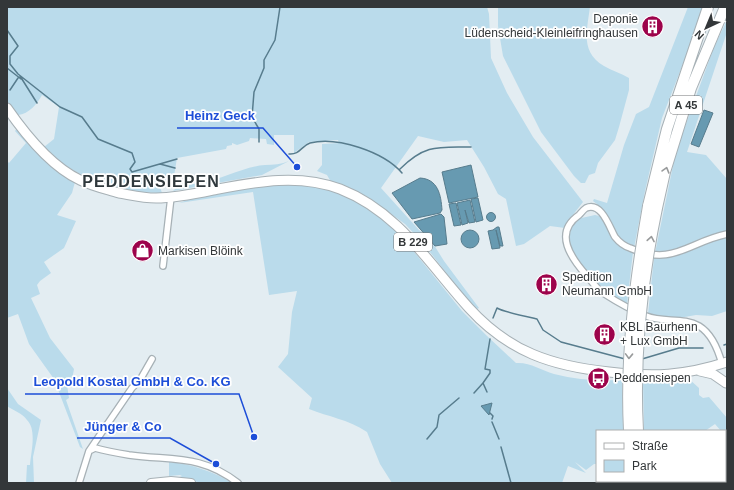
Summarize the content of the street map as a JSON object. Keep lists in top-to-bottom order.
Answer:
{
  "streets": {
    "highway": ["A 45"],
    "main road": ["B 229"]
  },
  "districts": ["PEDDENSIEPEN"],
  "places": {
    "building": ["Deponie Lüdenscheid-Kleinleifringhausen", "Spedition Neumann GmbH", "KBL Baurhenn + Lux GmbH"],
    "other": ["Heinz Geck", "Leopold Kostal GmbH & Co. KG", "Jünger & Co"],
    "shop": ["Markisen Blöink"],
    "bus stop": ["Peddensiepen"]
  },
  "legend": ["Straße", "Park"],
  "north": "bottom left"
}
